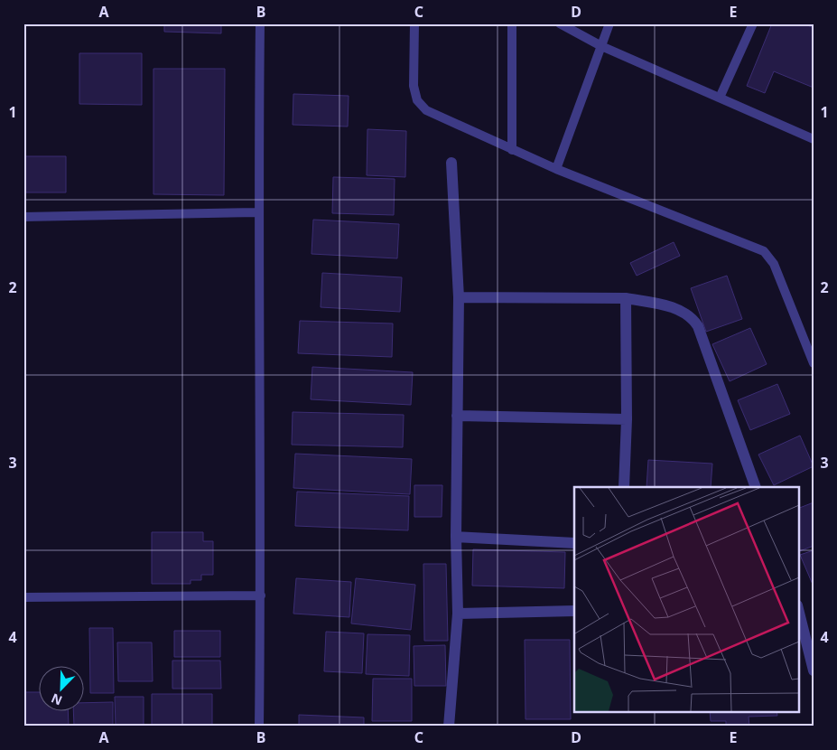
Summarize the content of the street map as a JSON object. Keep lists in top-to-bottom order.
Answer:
{
  "north": "bottom left",
  "grid": {
    "columns": [
      "A",
      "B",
      "C",
      "D",
      "E"
    ],
    "rows": [
      "1",
      "2",
      "3",
      "4"
    ]
  }
}
